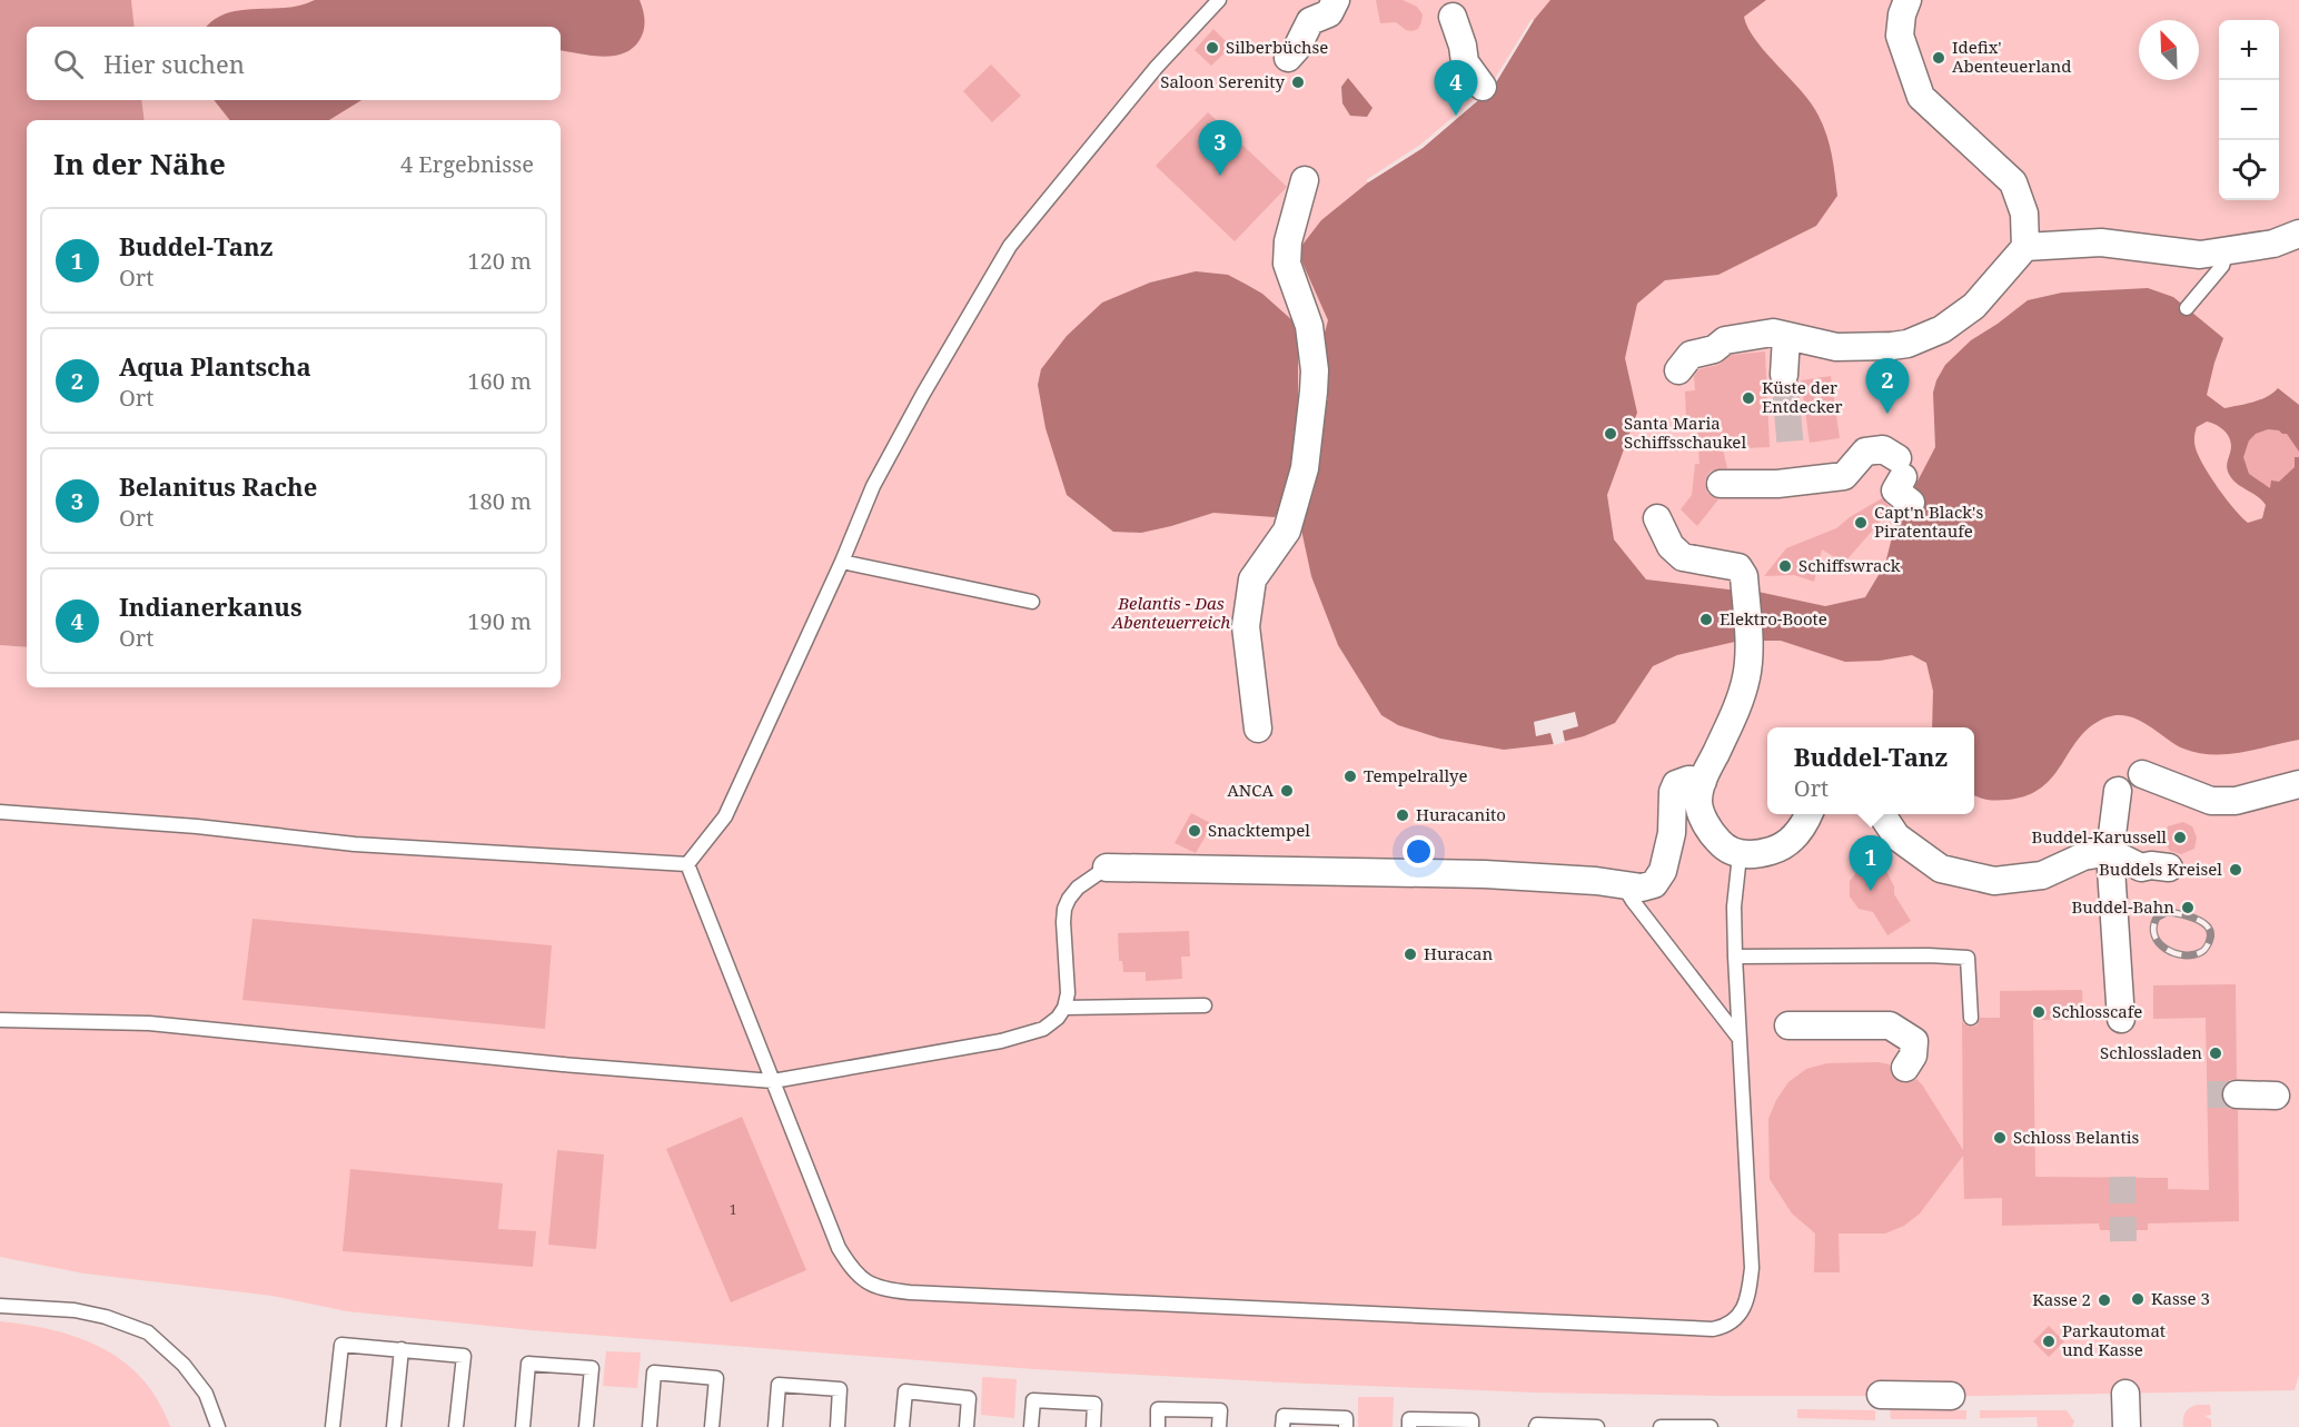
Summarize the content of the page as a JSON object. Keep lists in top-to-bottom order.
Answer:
{
  "parks": ["Belantis - Das Abenteuerreich"],
  "places": [
    "Silberbüchse",
    "Idefix' Abenteuerland",
    "Saloon Serenity",
    "Küste der Entdecker",
    "Santa Maria Schiffsschaukel",
    "Capt'n Black's Piratentaufe",
    "Schiffswrack",
    "Elektro-Boote",
    "Tempelrallye",
    "ANCA",
    "Huracanito",
    "Snacktempel",
    "Buddel-Karussell",
    "Buddels Kreisel",
    "Buddel-Bahn",
    "Huracan",
    "Schlosscafe",
    "Schlossladen",
    "Schloss Belantis",
    "Kasse 3",
    "Kasse 2",
    "Parkautomat und Kasse"
  ],
  "house_numbers": ["1"],
  "north": "top left",
  "page": {
    "map_buttons": ["+", "−"],
    "search": "Hier suchen",
    "pins": [
      "4",
      "3",
      "2",
      "1"
    ],
    "heading": ["In der Nähe", "4 Ergebnisse"],
    "list": [
      {
        "mark": "1",
        "name": "Buddel-Tanz",
        "note": "Ort",
        "value": "120 m"
      },
      {
        "mark": "2",
        "name": "Aqua Plantscha",
        "note": "Ort",
        "value": "160 m"
      },
      {
        "mark": "3",
        "name": "Belanitus Rache",
        "note": "Ort",
        "value": "180 m"
      },
      {
        "mark": "4",
        "name": "Indianerkanus",
        "note": "Ort",
        "value": "190 m"
      }
    ],
    "popup": ["Buddel-Tanz", "Ort"]
  }
}
